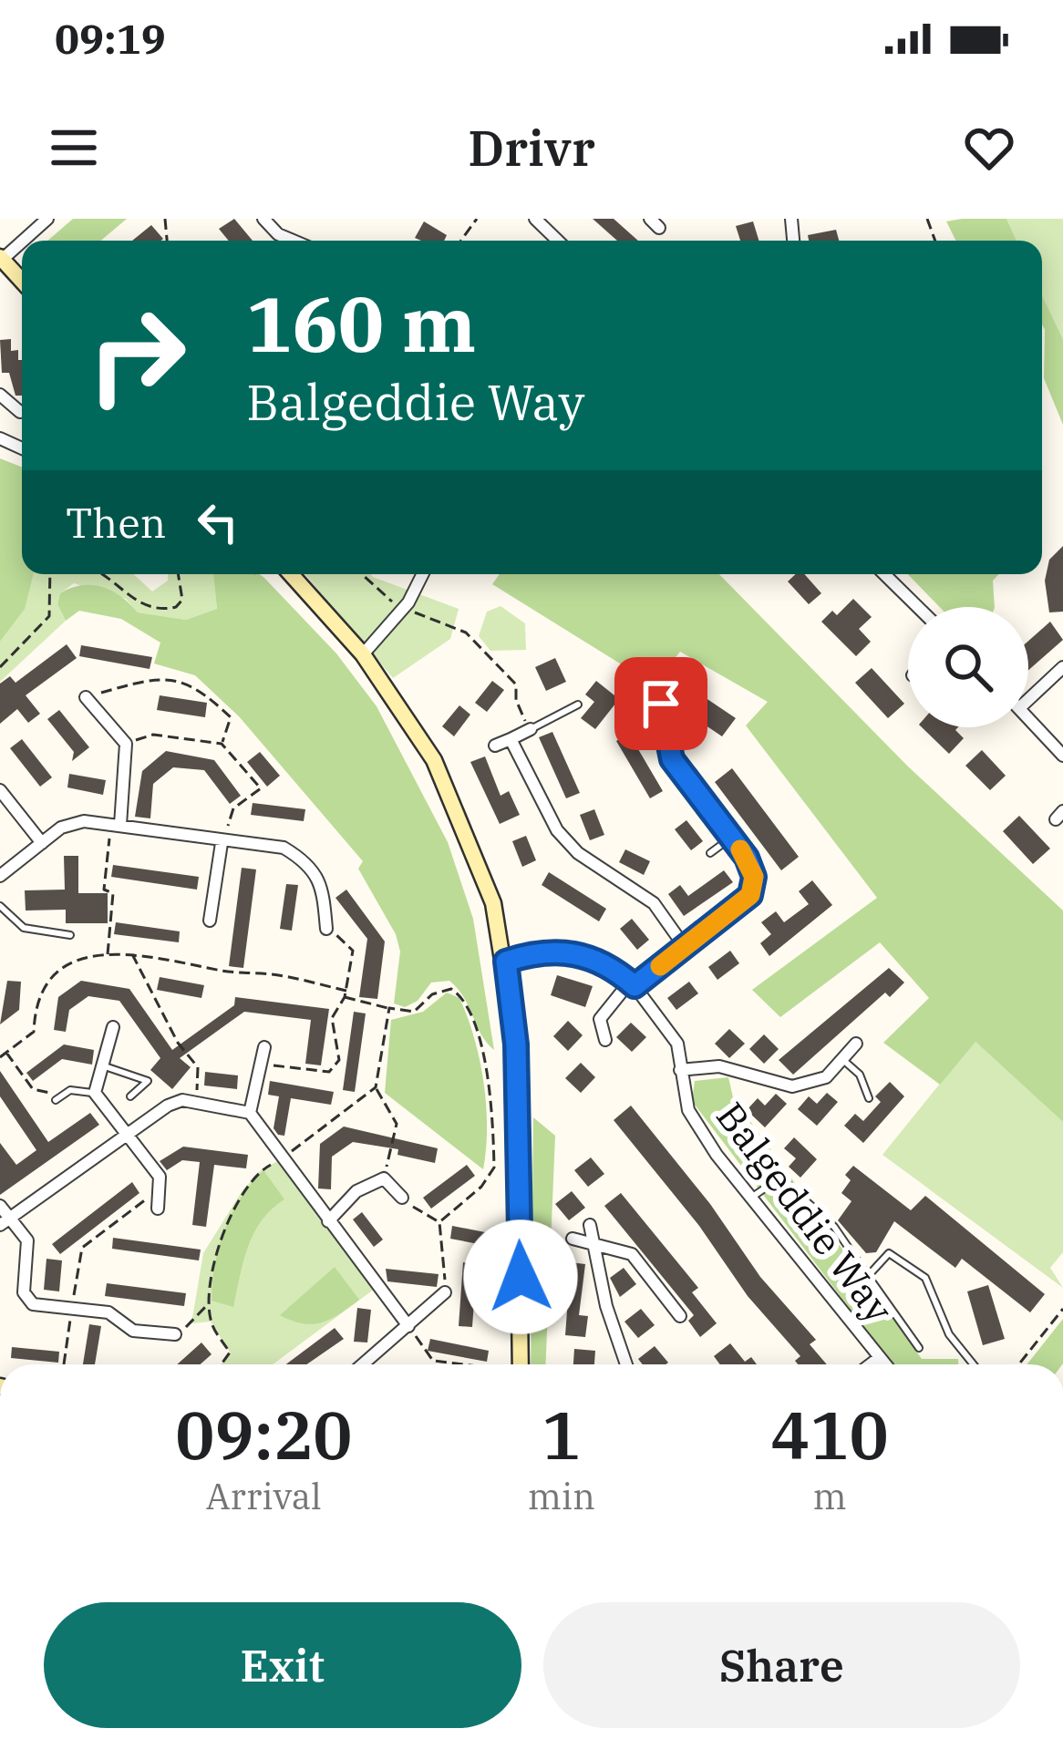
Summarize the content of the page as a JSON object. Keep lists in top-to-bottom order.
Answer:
{
  "streets": {
    "street": ["Balgeddie Way"]
  },
  "page": {
    "status": "09:19",
    "header": "Drivr",
    "turn": ["160 m", "Balgeddie Way"],
    "then": "Then",
    "eta": [
      "09:20",
      "Arrival",
      "1",
      "min",
      "410",
      "m"
    ],
    "buttons": ["Exit", "Share"]
  }
}
